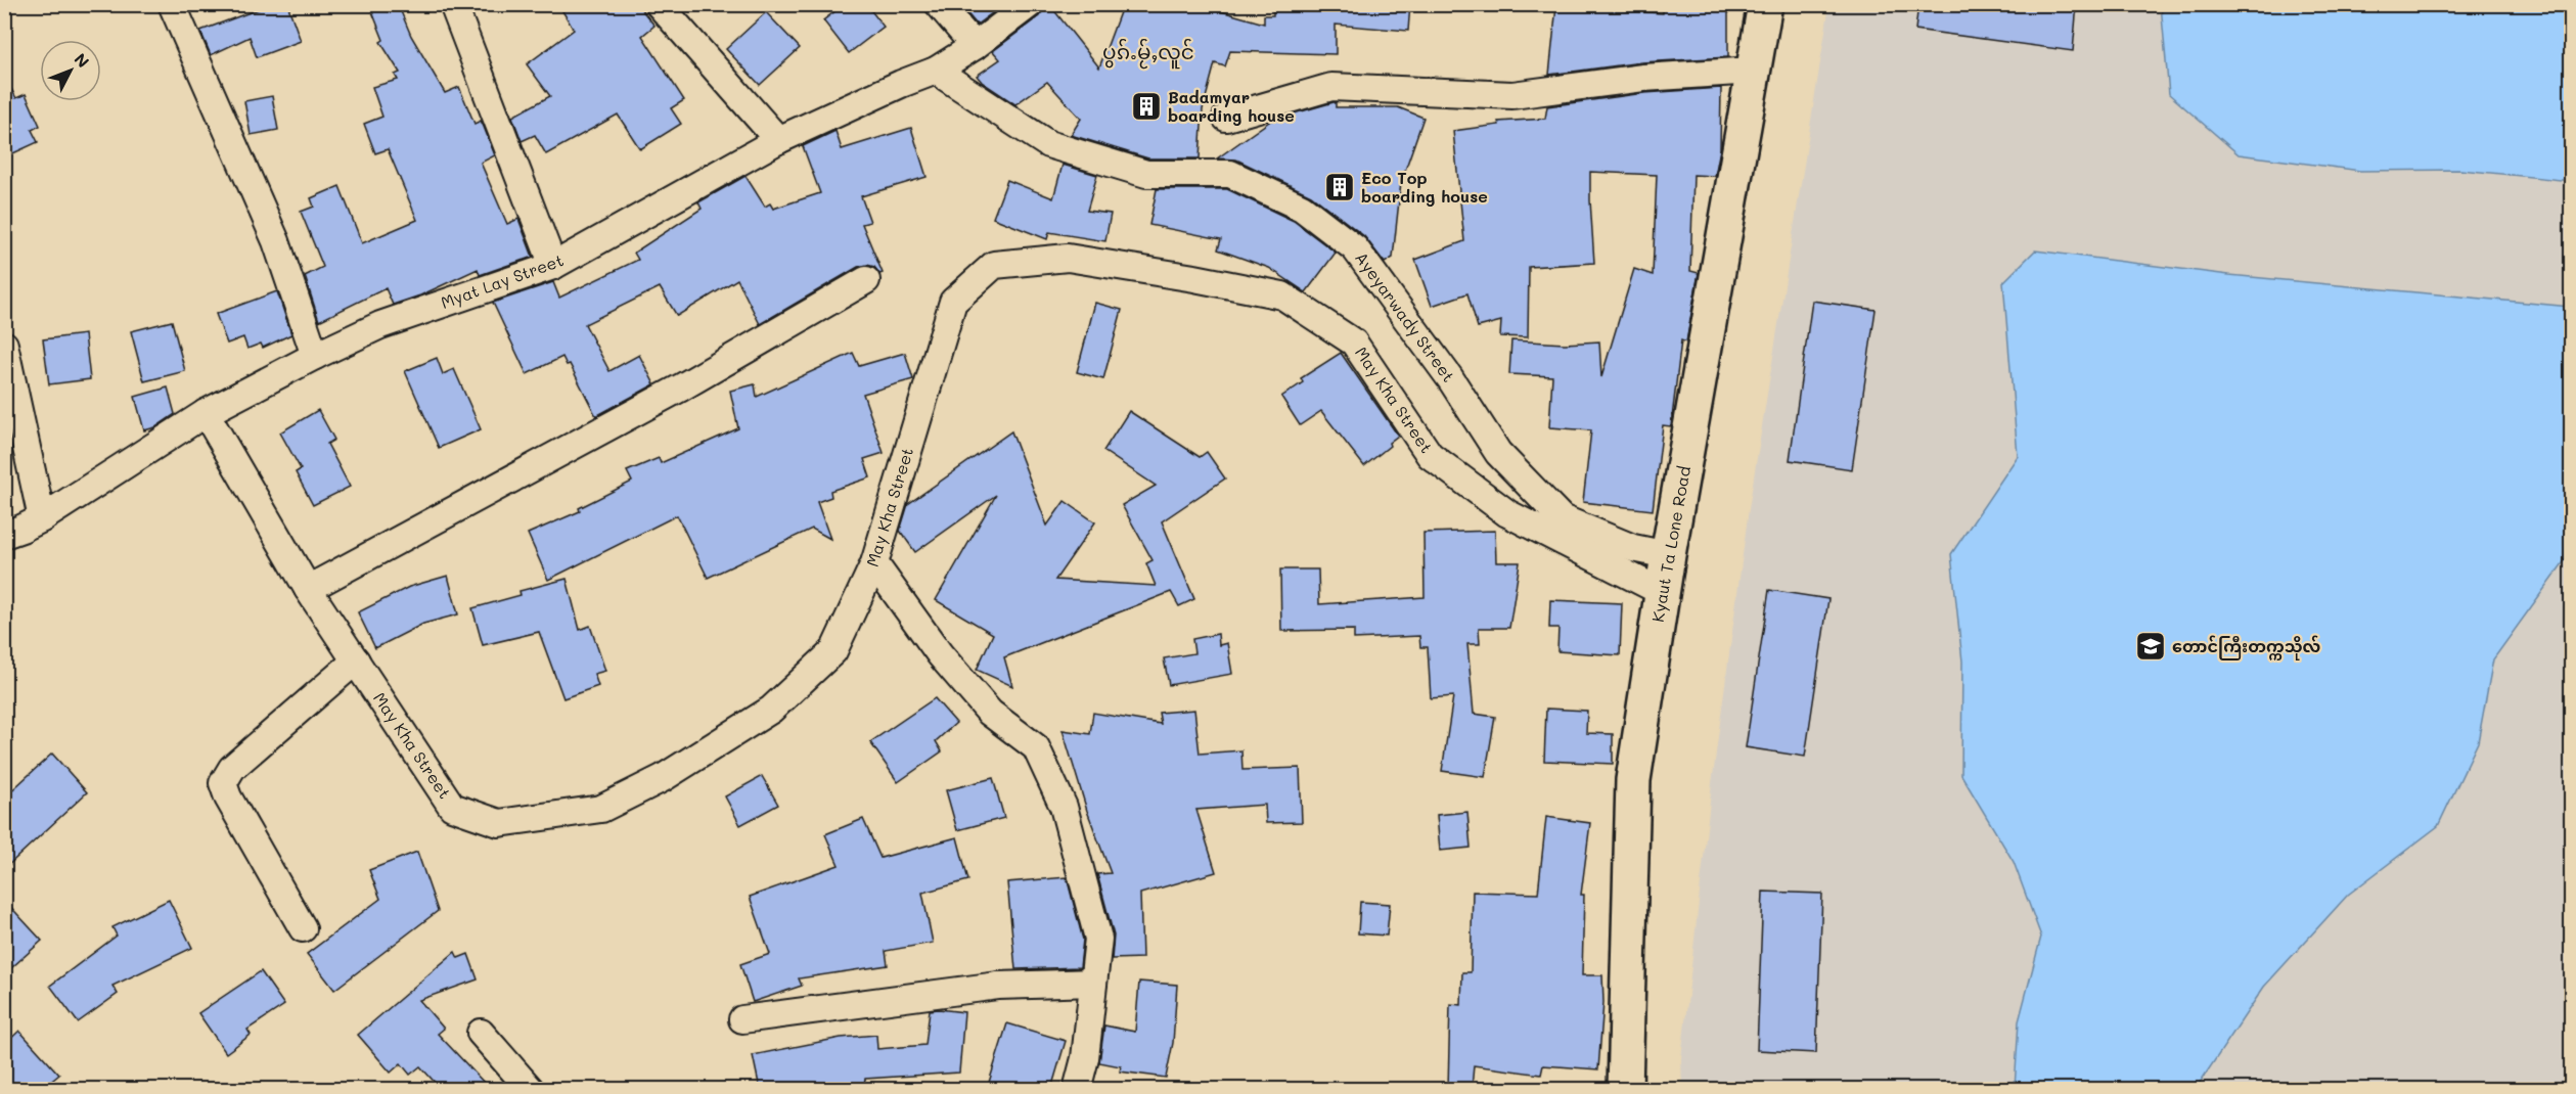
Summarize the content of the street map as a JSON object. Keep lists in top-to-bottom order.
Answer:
{
  "streets": {
    "main road": ["Kyaut Ta Lone Road"],
    "street": ["Myat Lay Street", "Ayeyarwady Street", "May Kha Street"]
  },
  "crossings": [
    ["Myat Lay Street", "Ayeyarwady Street"],
    ["Myat Lay Street", "May Kha Street"],
    ["Ayeyarwady Street", "Kyaut Ta Lone Road"],
    ["May Kha Street", "Kyaut Ta Lone Road"]
  ],
  "districts": ["ပွၵ်ႉမႂ်ႇလူင်"],
  "places": {
    "building": ["Badamyar boarding house", "Eco Top boarding house"],
    "school or university": ["တောင်ကြီးတက္ကသိုလ်"]
  },
  "north": "top right"
}
